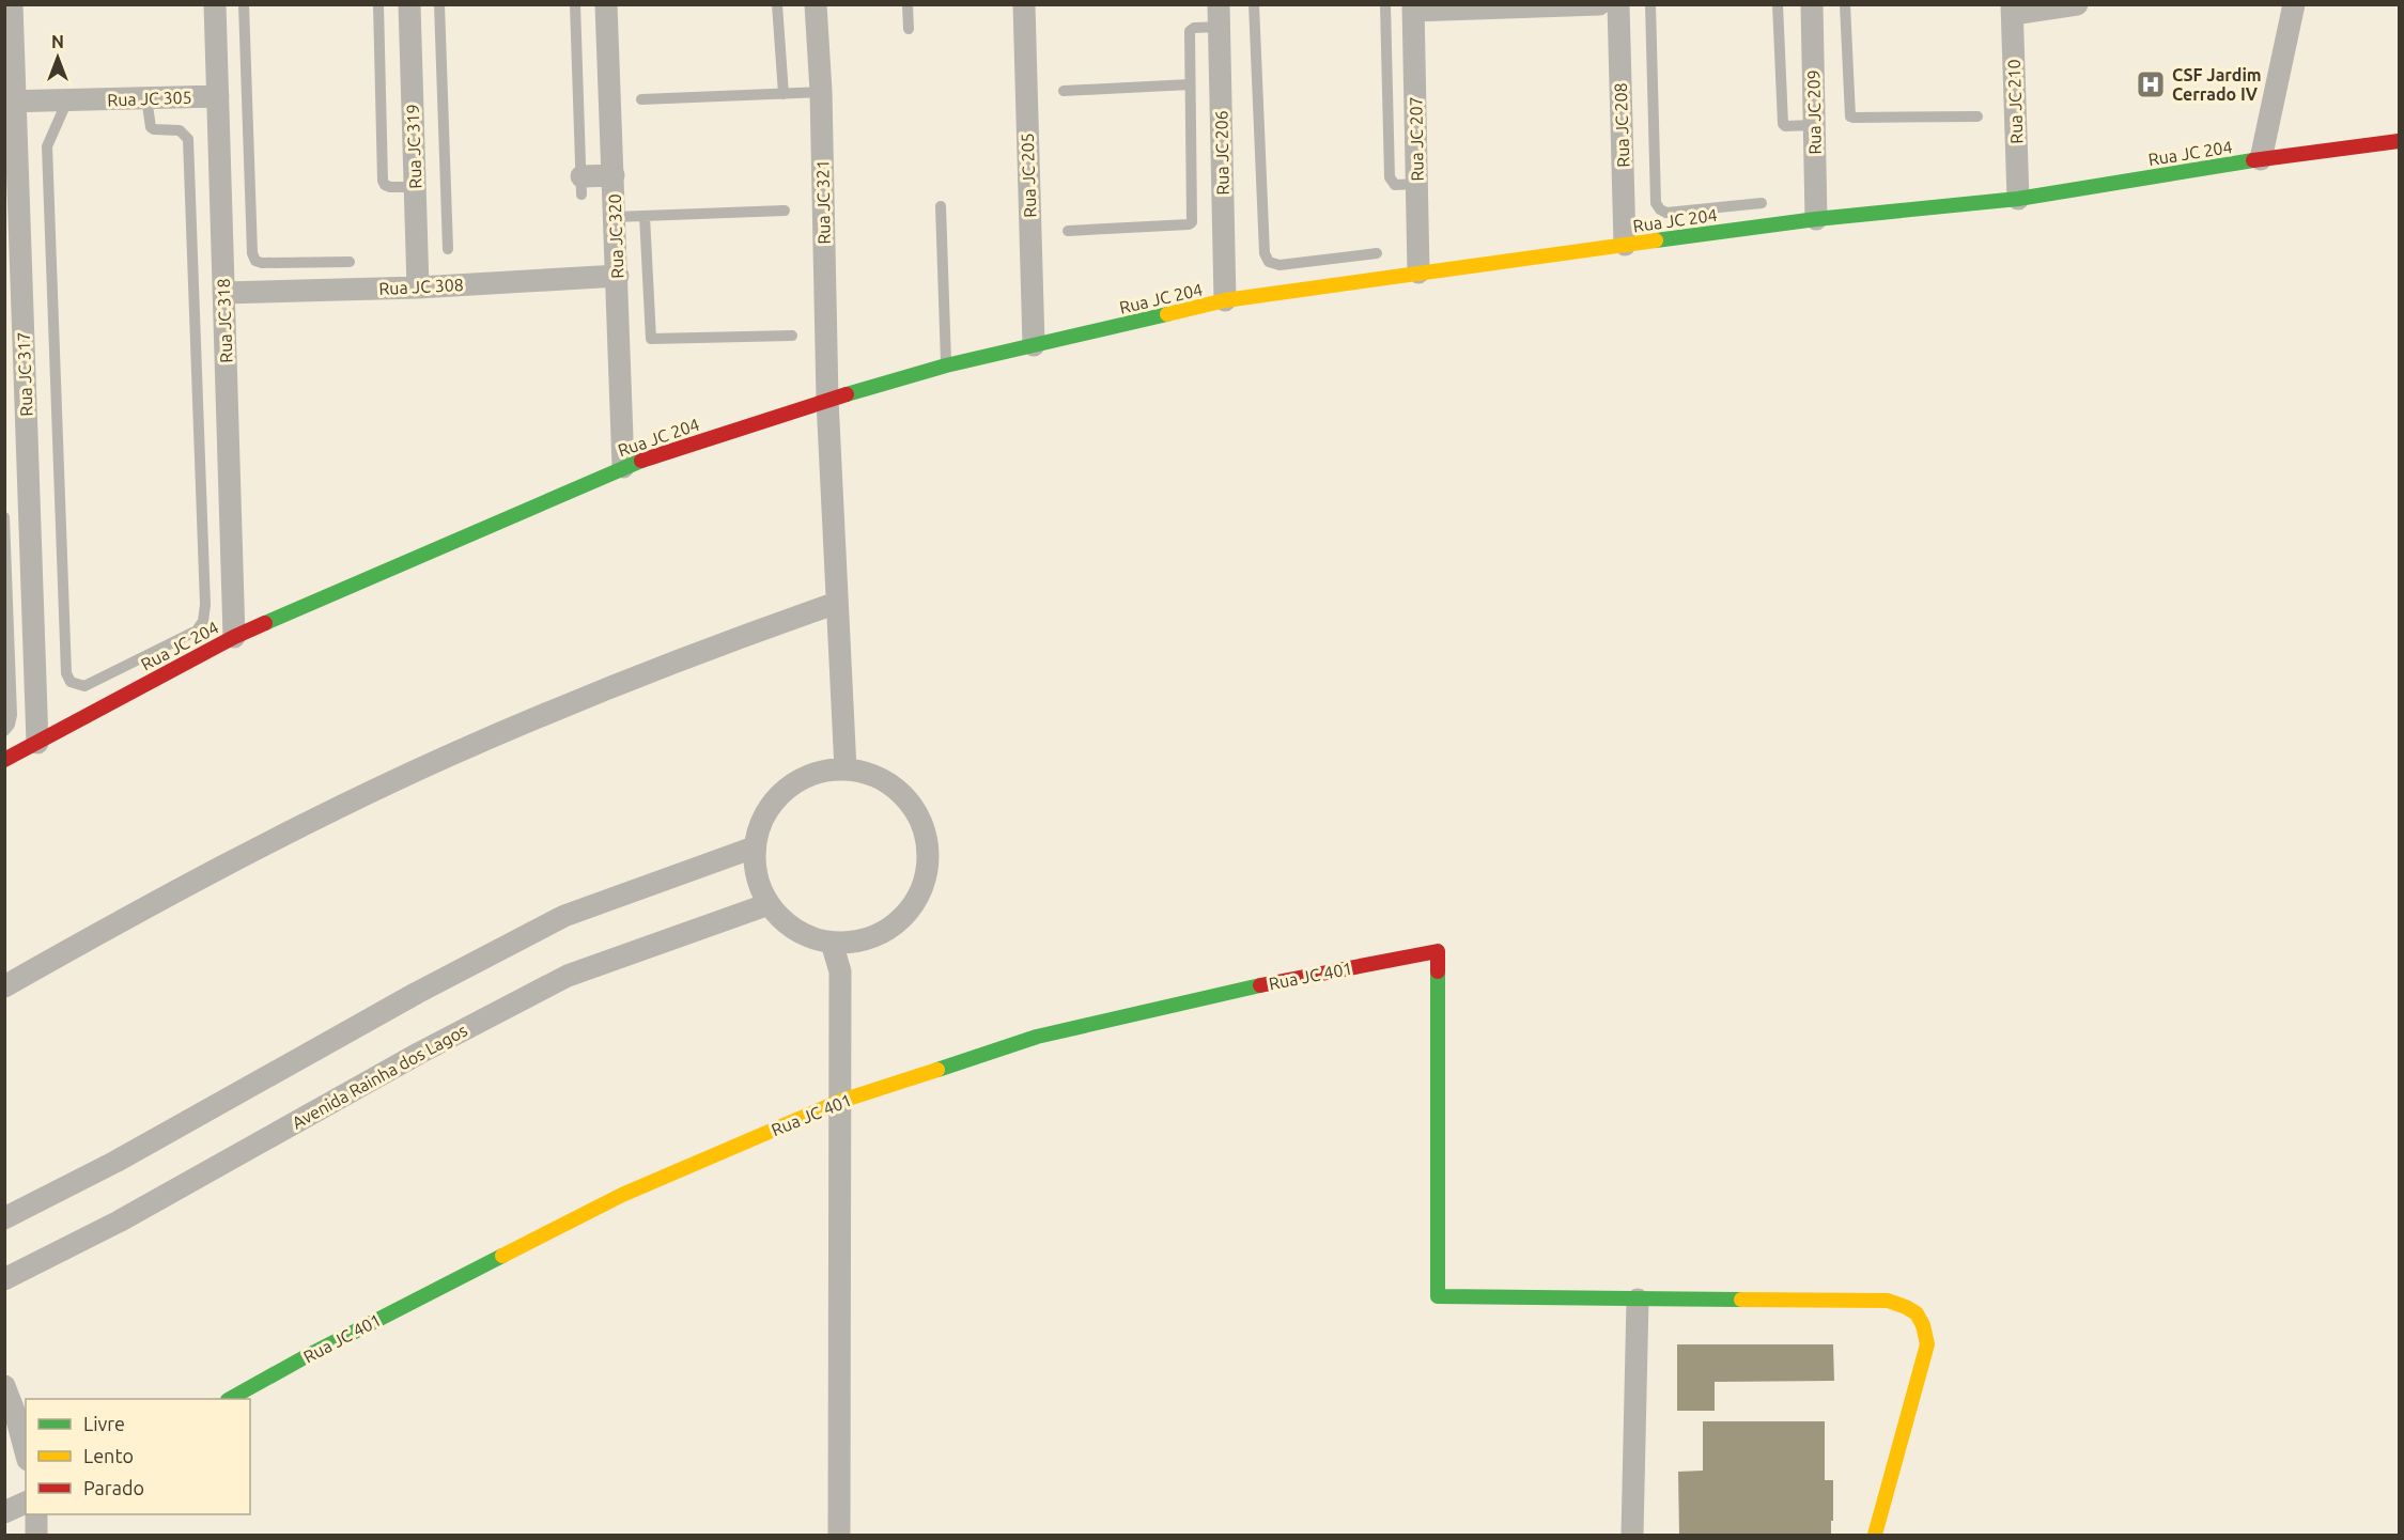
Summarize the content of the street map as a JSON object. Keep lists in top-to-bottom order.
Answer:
{
  "streets": {
    "street": [
      "Rua JC 305",
      "Rua JC 210",
      "Rua JC 209",
      "Rua JC 208",
      "Rua JC 207",
      "Rua JC 319",
      "Rua JC 206",
      "Rua JC 204",
      "Rua JC 205",
      "Rua JC 321",
      "Rua JC 320",
      "Rua JC 308",
      "Rua JC 318",
      "Rua JC 317",
      "Rua JC 401",
      "Avenida Rainha dos Lagos"
    ]
  },
  "crossings": [
    ["Rua JC 305", "Rua JC 318"],
    ["Rua JC 305", "Rua JC 317"],
    ["Rua JC 210", "Rua JC 204"],
    ["Rua JC 209", "Rua JC 204"],
    ["Rua JC 208", "Rua JC 204"],
    ["Rua JC 207", "Rua JC 204"],
    ["Rua JC 319", "Rua JC 308"],
    ["Rua JC 206", "Rua JC 204"],
    ["Rua JC 204", "Rua JC 205"],
    ["Rua JC 204", "Rua JC 321"],
    ["Rua JC 204", "Rua JC 320"],
    ["Rua JC 204", "Rua JC 318"],
    ["Rua JC 204", "Rua JC 317"],
    ["Rua JC 321", "Avenida Rainha dos Lagos"],
    ["Rua JC 320", "Rua JC 308"],
    ["Rua JC 308", "Rua JC 318"]
  ],
  "places": {
    "hospital": ["CSF Jardim Cerrado IV"]
  },
  "legend": ["Livre", "Lento", "Parado"],
  "north": "top"
}
